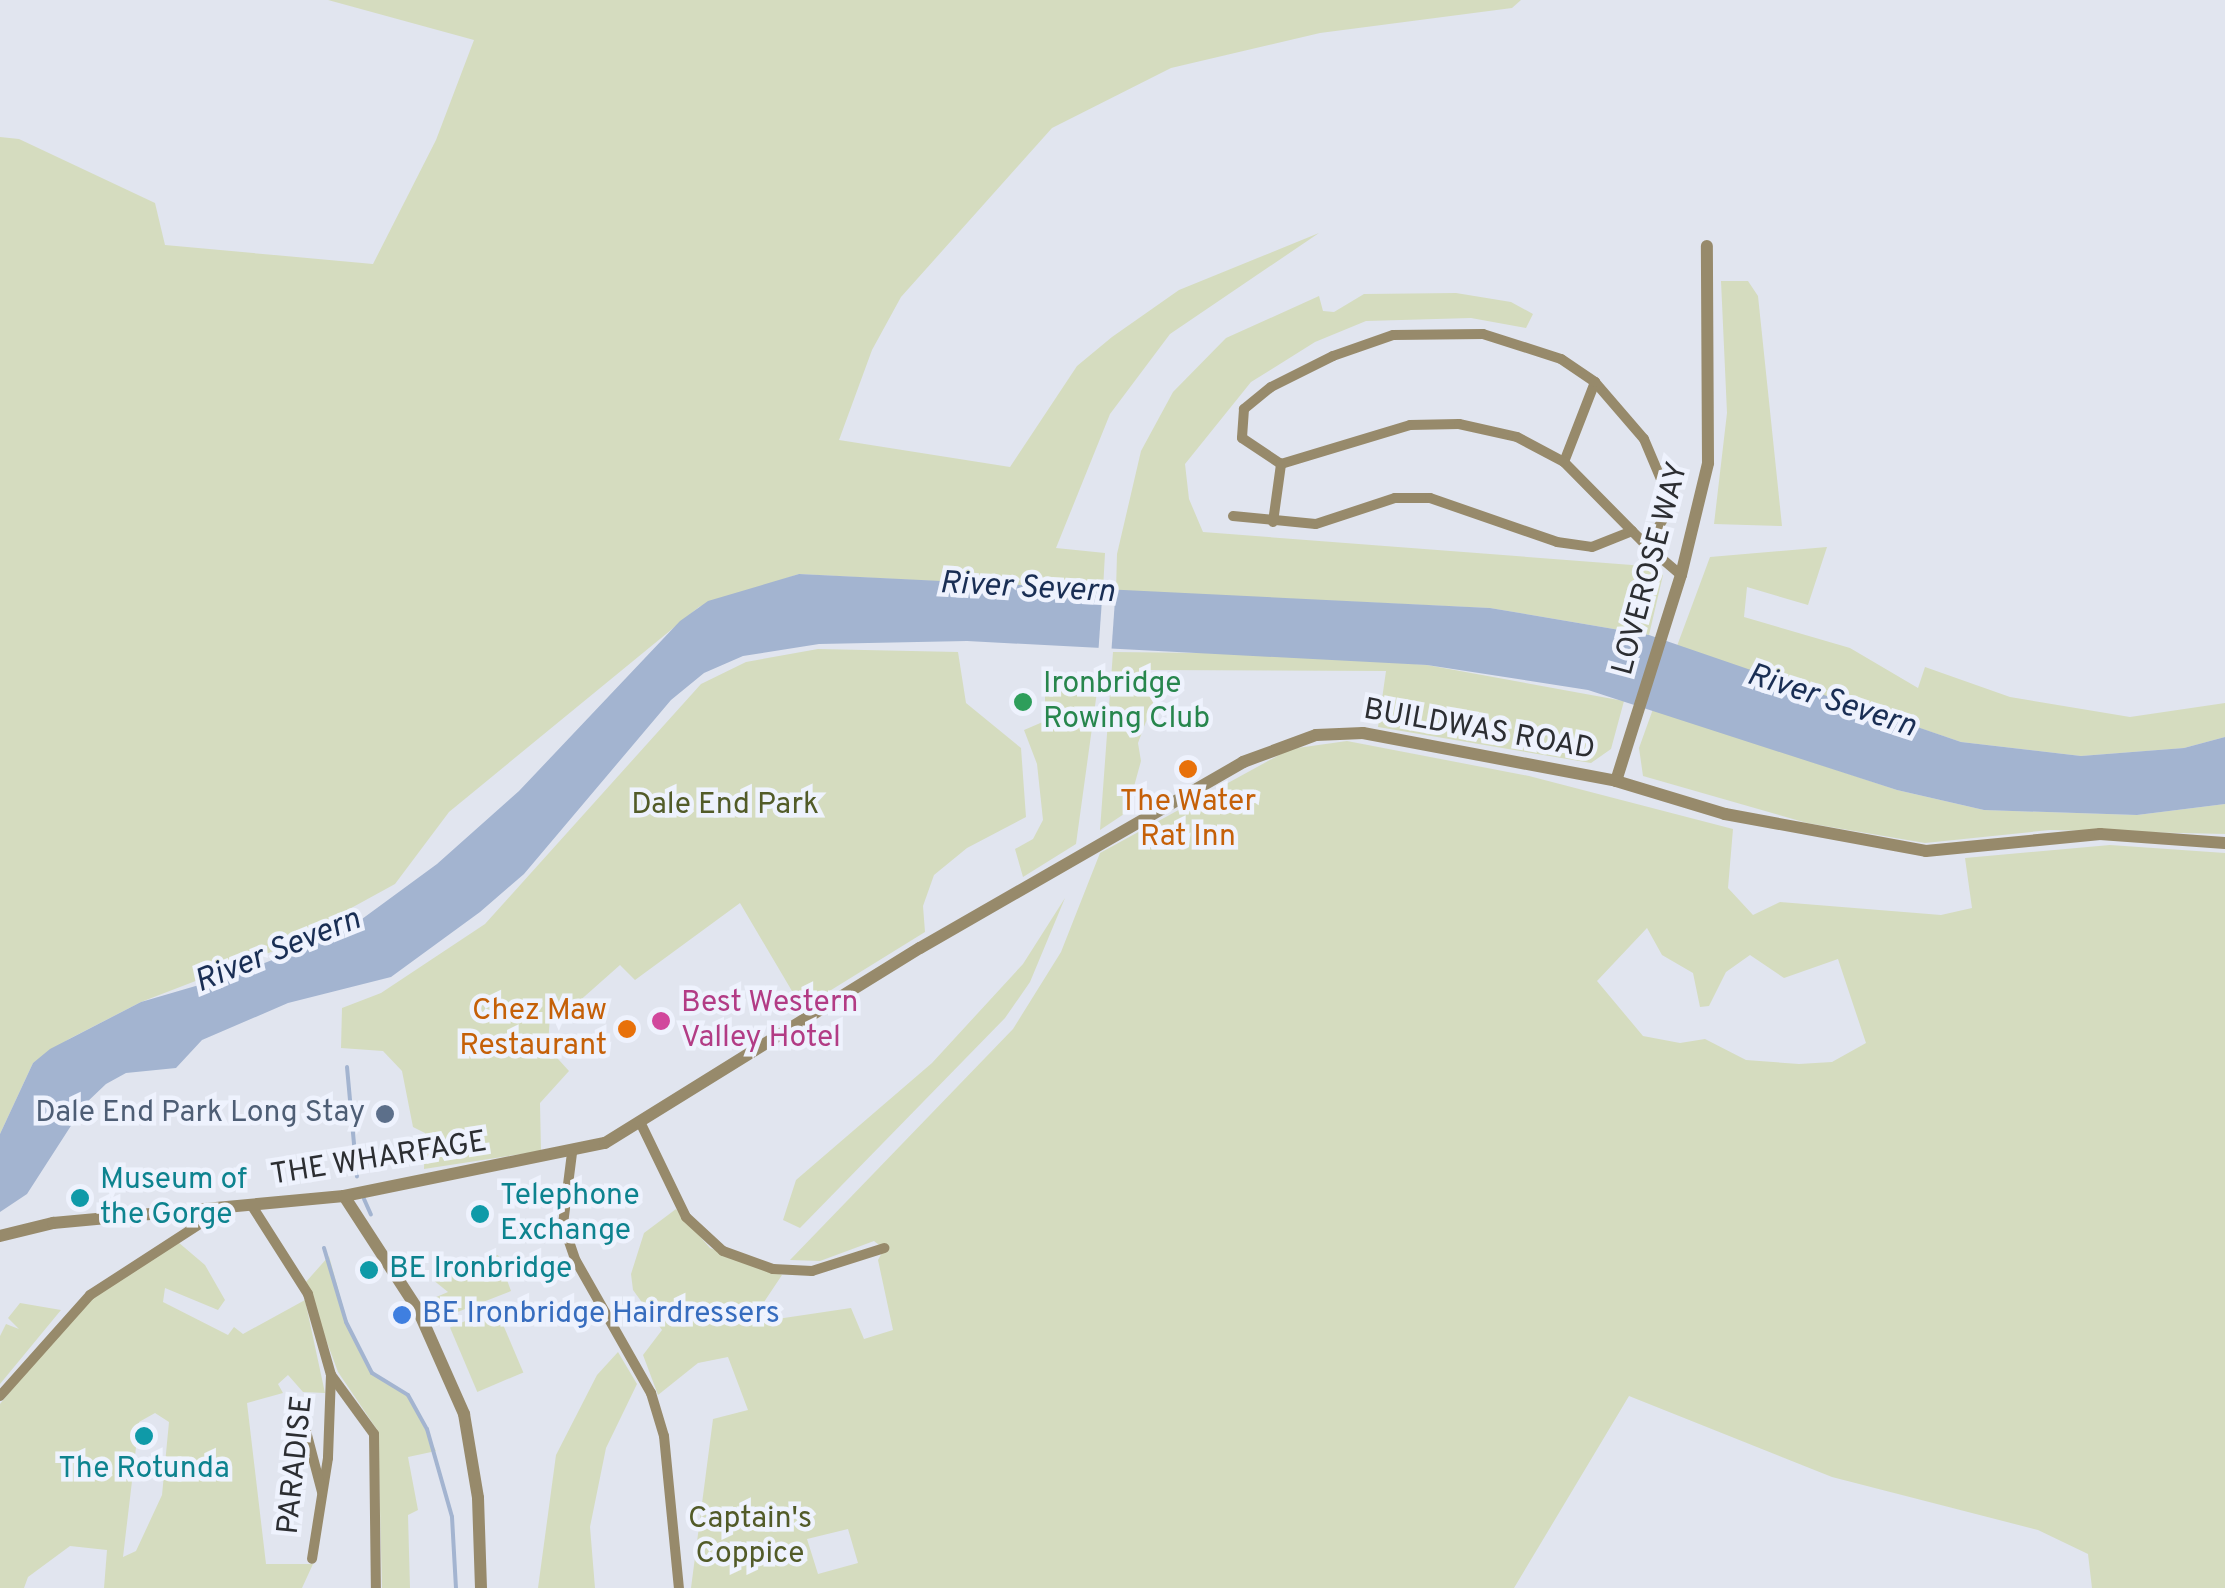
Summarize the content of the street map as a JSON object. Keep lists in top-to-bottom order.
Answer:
{
  "streets": {
    "street": [
      "LOVEROSE WAY",
      "BUILDWAS ROAD",
      "THE WHARFAGE",
      "PARADISE"
    ]
  },
  "crossings": [
    ["LOVEROSE WAY", "BUILDWAS ROAD"],
    ["BUILDWAS ROAD", "THE WHARFAGE"],
    ["THE WHARFAGE", "PARADISE"]
  ],
  "water": ["River Severn"],
  "parks": ["Dale End Park", "Captain's Coppice"],
  "places": [
    "Ironbridge Rowing Club",
    "The Water Rat Inn",
    "Best Western Valley Hotel",
    "Chez Maw Restaurant",
    "Dale End Park Long Stay",
    "Museum of the Gorge",
    "Telephone Exchange",
    "BE Ironbridge",
    "BE Ironbridge Hairdressers",
    "The Rotunda"
  ]
}
